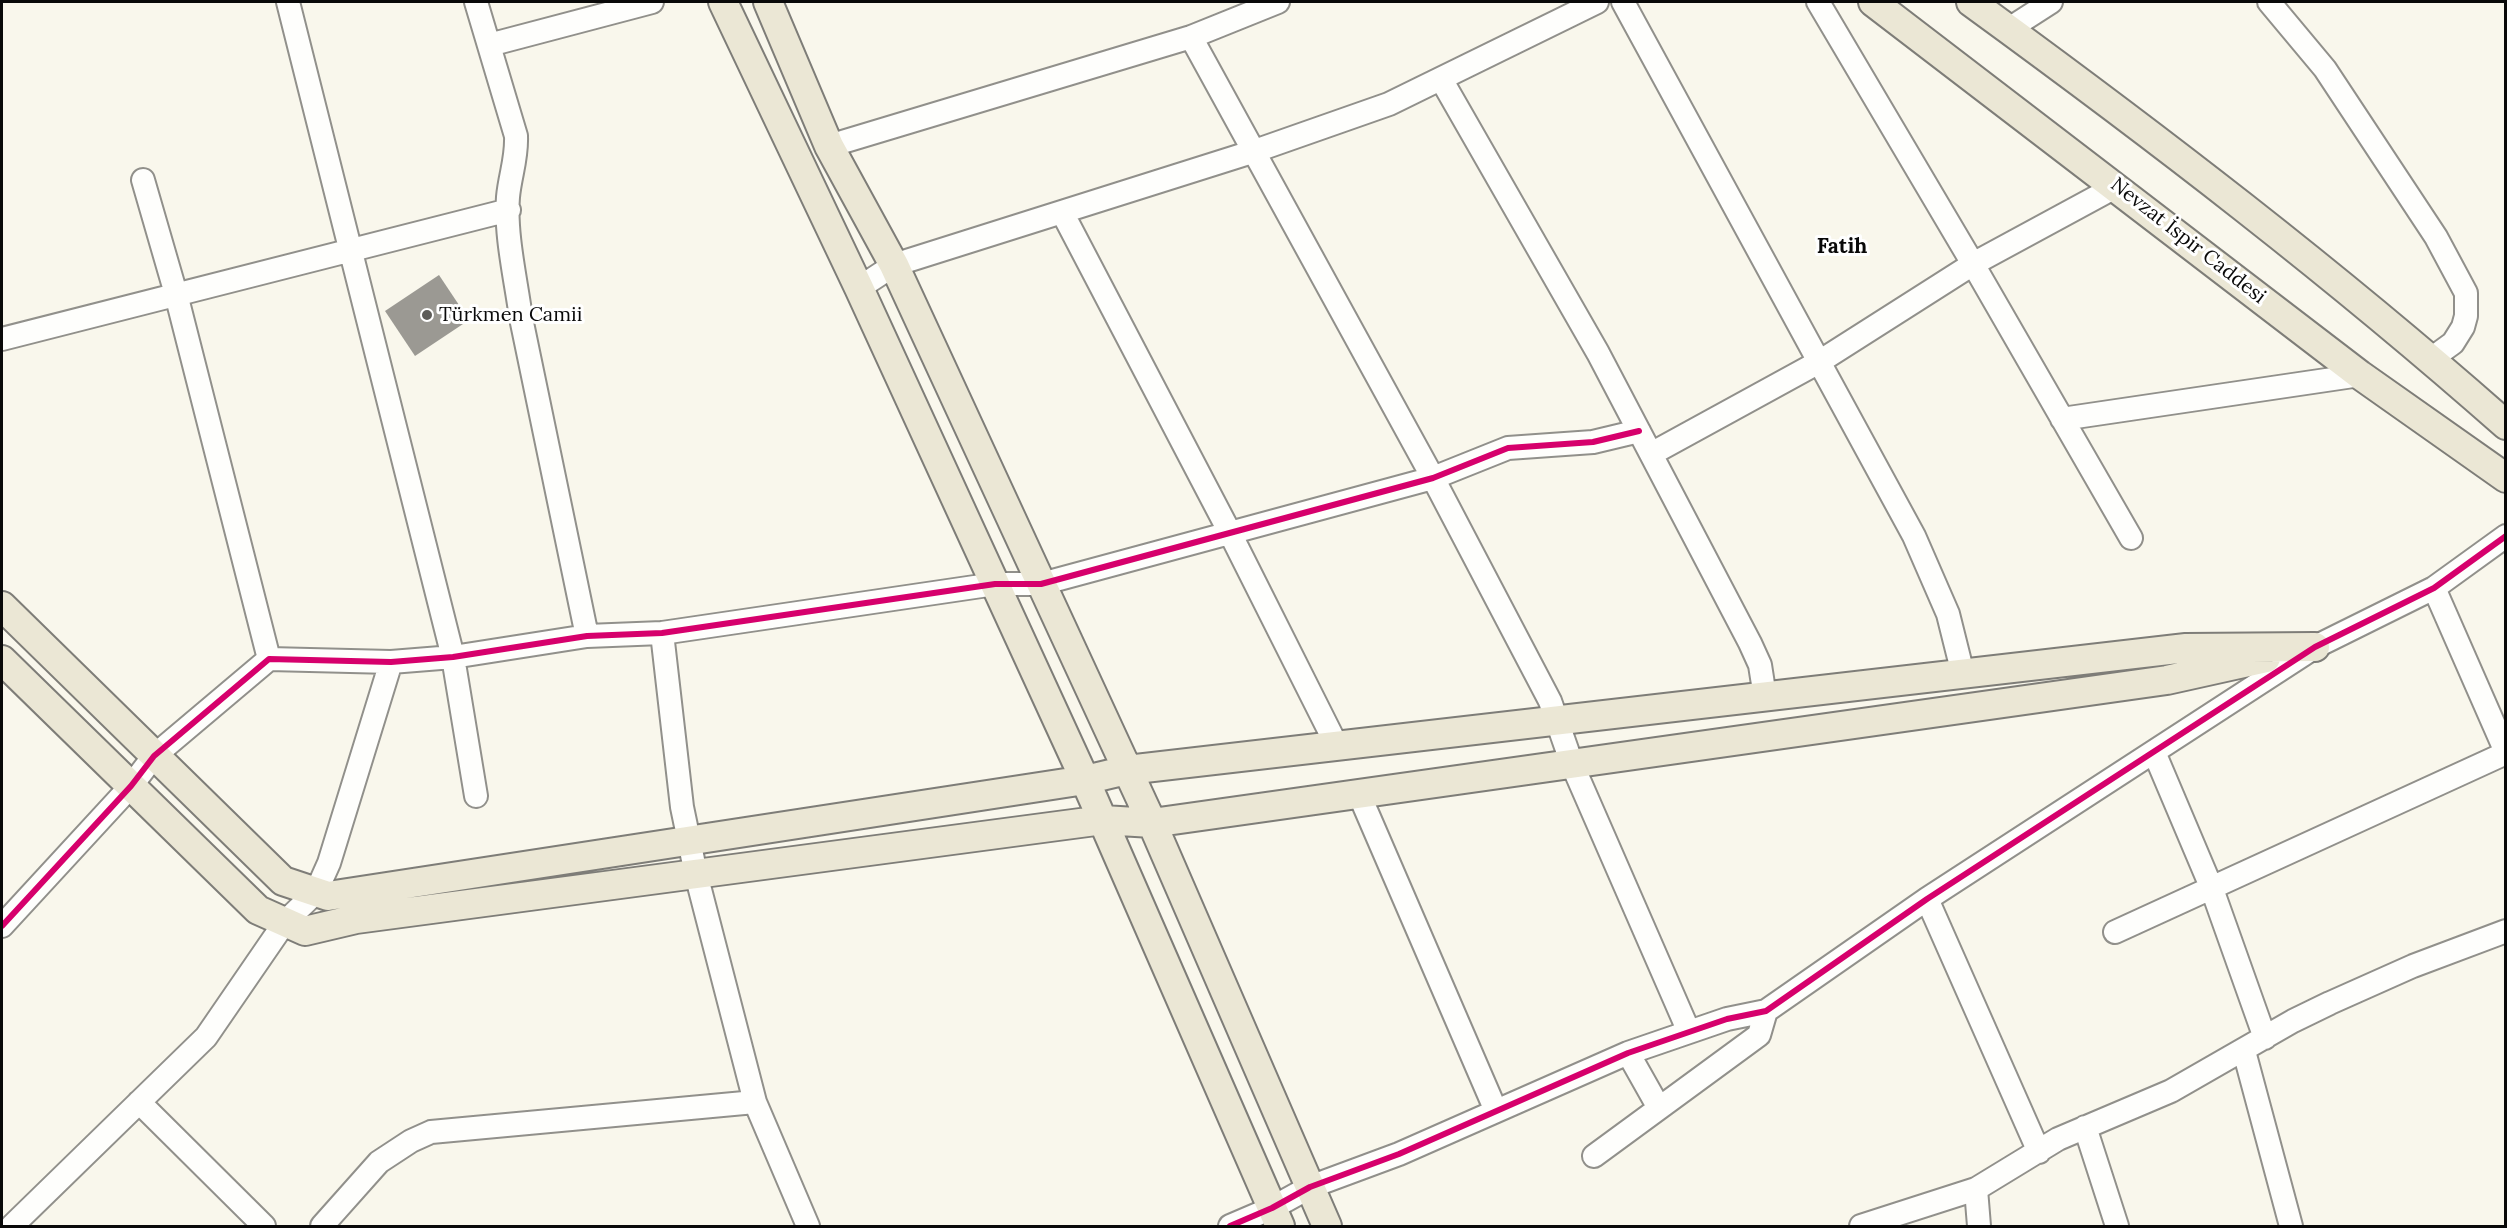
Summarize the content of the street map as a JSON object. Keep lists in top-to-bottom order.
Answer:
{
  "streets": {
    "main road": ["Nevzat İspir Caddesi"]
  },
  "districts": ["Fatih"],
  "places": ["Türkmen Camii"]
}
